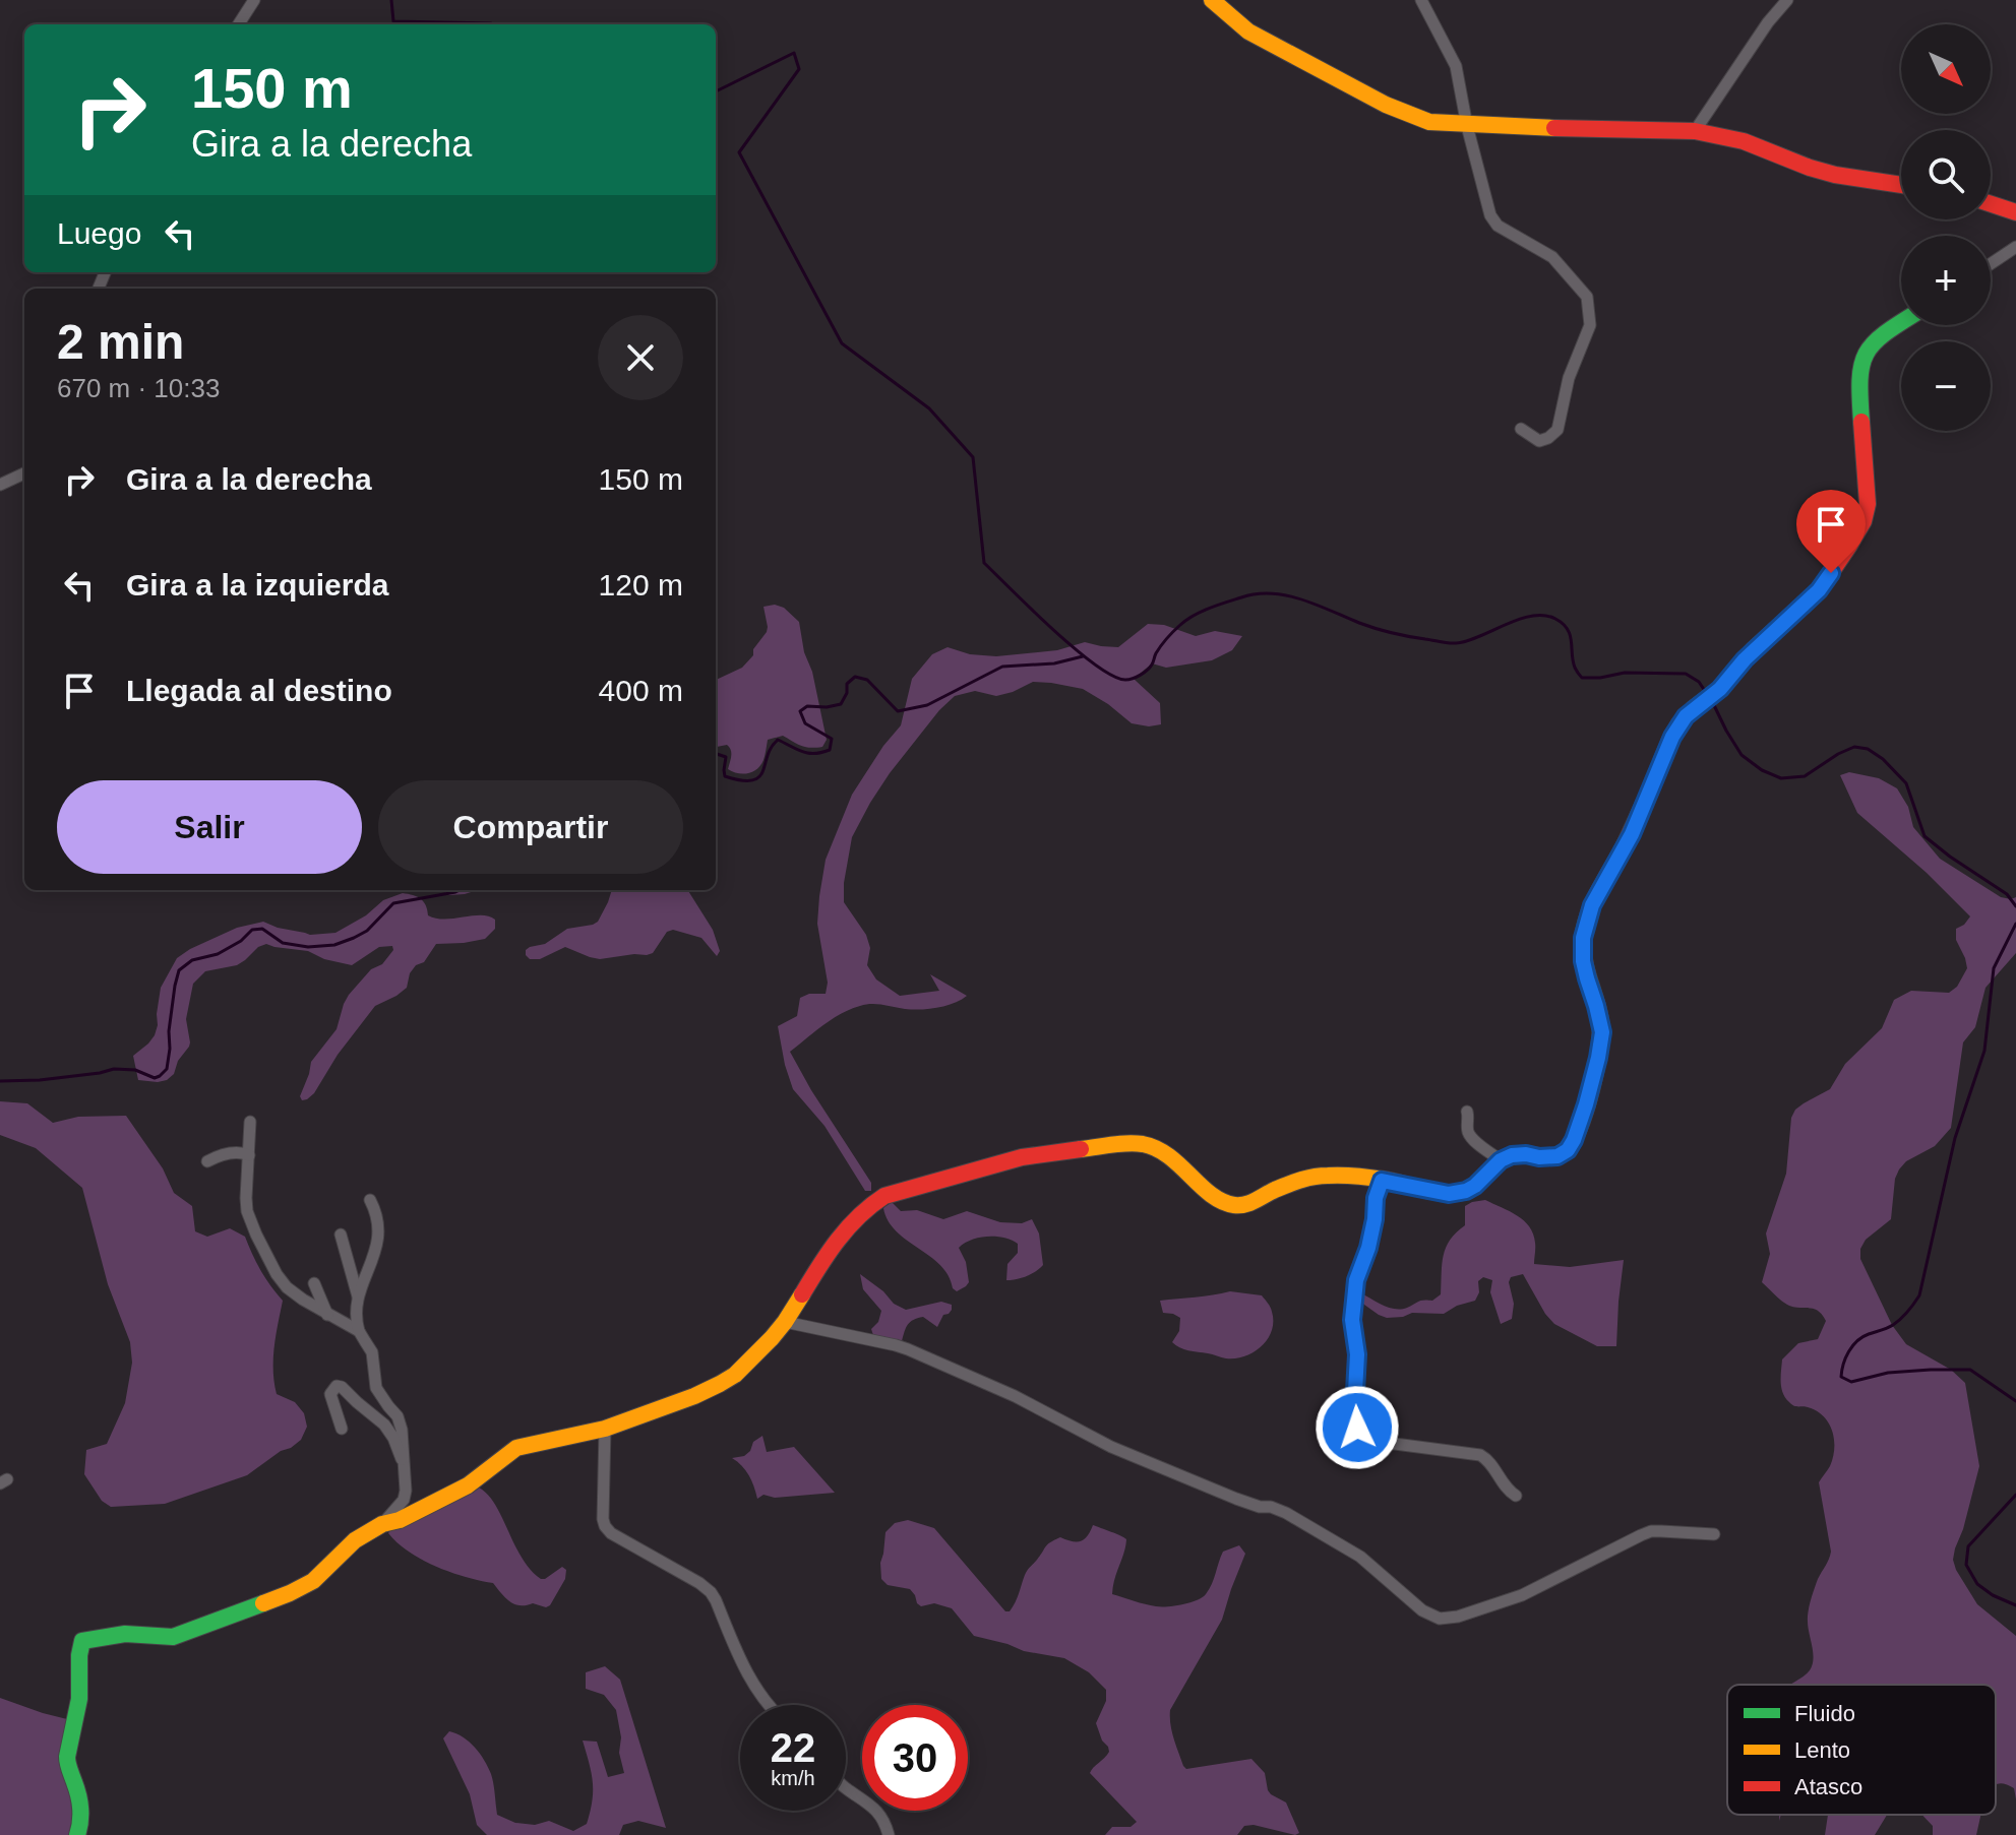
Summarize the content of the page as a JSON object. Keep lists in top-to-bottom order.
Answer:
{
  "legend": ["Fluido", "Lento", "Atasco"],
  "north": "bottom right",
  "page": {
    "map_buttons": ["+", "−"],
    "turn": ["150 m", "Gira a la derecha"],
    "then": "Luego",
    "heading": ["2 min", "670 m · 10:33"],
    "list": [
      {
        "name": "Gira a la derecha",
        "value": "150 m"
      },
      {
        "name": "Gira a la izquierda",
        "value": "120 m"
      },
      {
        "name": "Llegada al destino",
        "value": "400 m"
      }
    ],
    "buttons": ["Salir", "Compartir"],
    "speed": "22 km/h",
    "limit": "30"
  }
}
